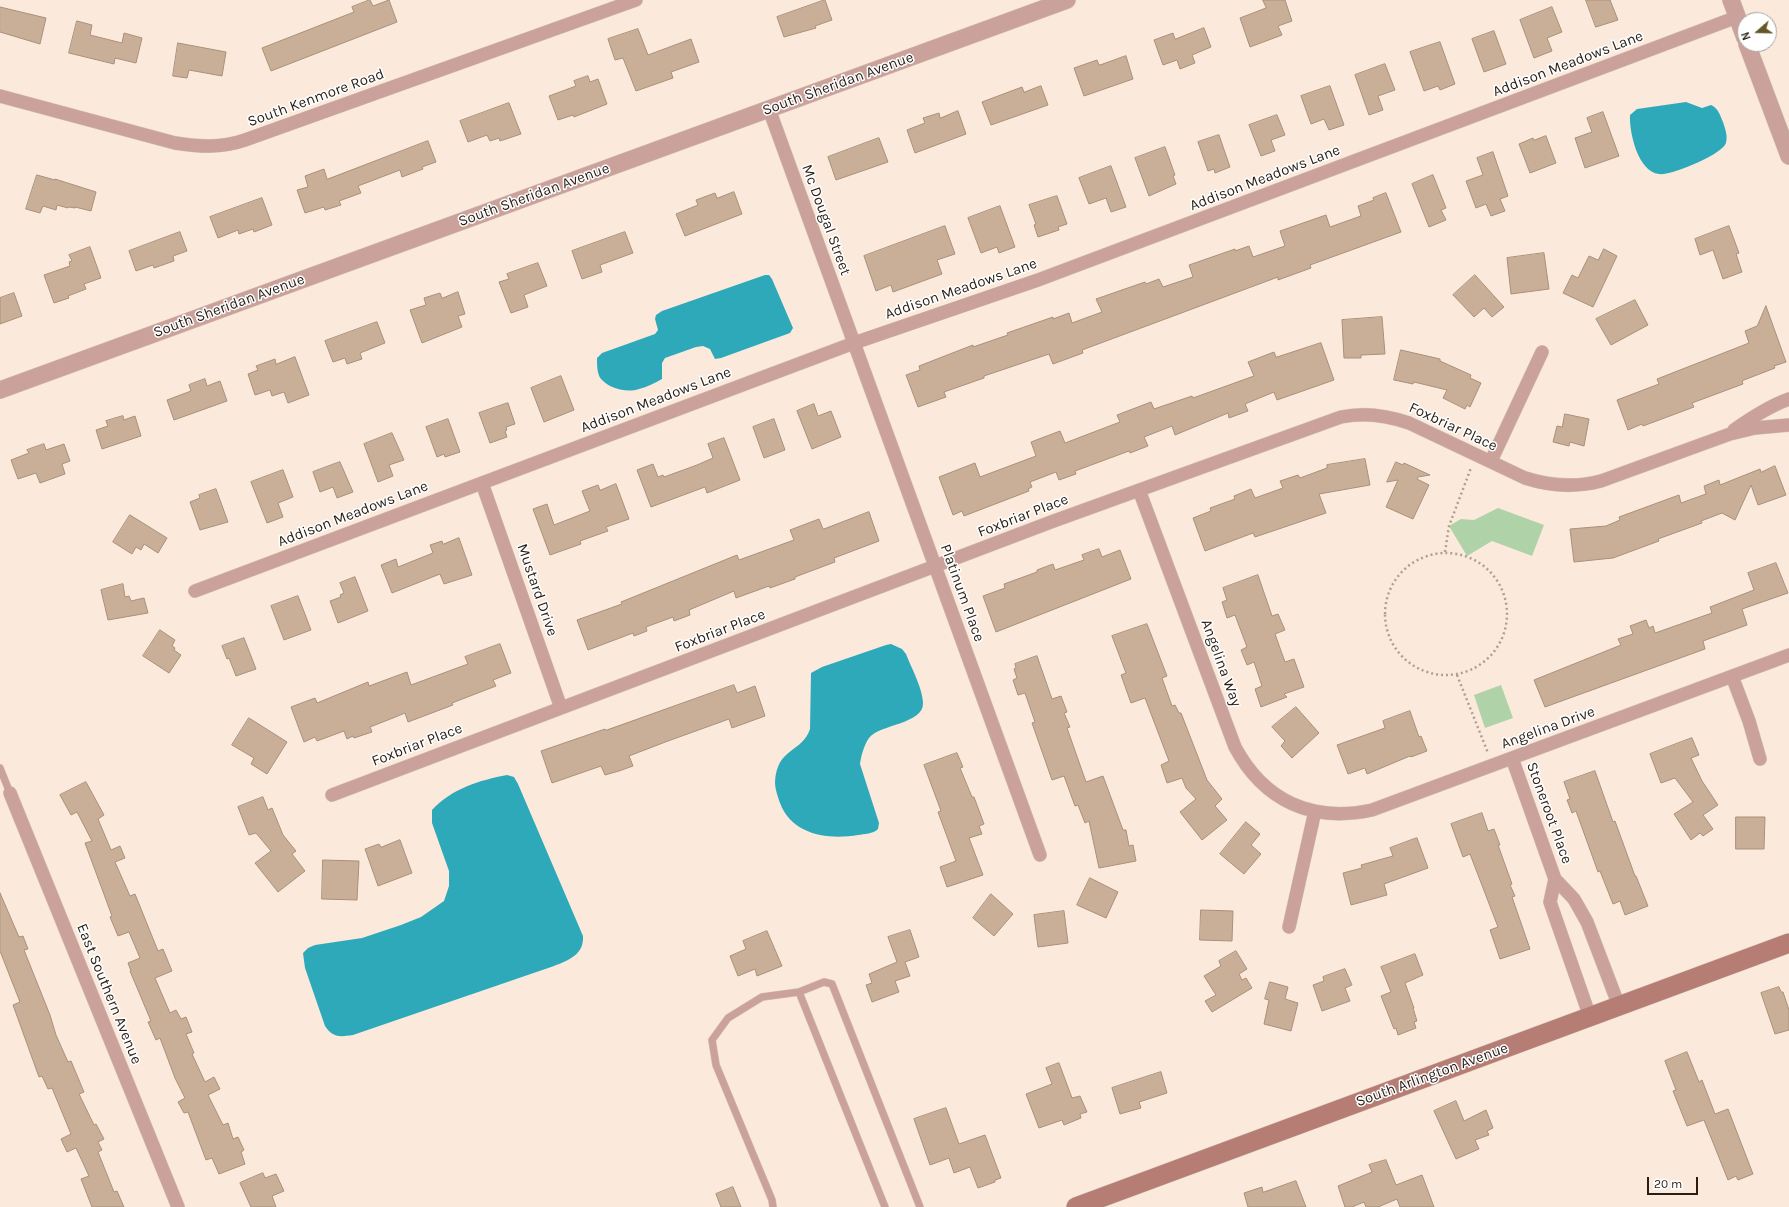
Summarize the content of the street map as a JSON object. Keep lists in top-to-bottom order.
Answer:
{
  "streets": {
    "main road": ["South Arlington Avenue"],
    "street": [
      "Addison Meadows Lane",
      "South Sheridan Avenue",
      "South Kenmore Road",
      "Mc Dougal Street",
      "Foxbriar Place",
      "Mustard Drive",
      "Platinum Place",
      "Angelina Way",
      "Angelina Drive",
      "Stoneroot Place",
      "East Southern Avenue"
    ]
  },
  "crossings": [
    ["Addison Meadows Lane", "Mc Dougal Street"],
    ["Addison Meadows Lane", "Mustard Drive"],
    ["Addison Meadows Lane", "Platinum Place"],
    ["South Sheridan Avenue", "Mc Dougal Street"],
    ["Mc Dougal Street", "Platinum Place"],
    ["Foxbriar Place", "Mustard Drive"],
    ["Foxbriar Place", "Platinum Place"],
    ["Foxbriar Place", "Angelina Way"],
    ["Angelina Way", "Angelina Drive"],
    ["Angelina Drive", "Stoneroot Place"],
    ["Stoneroot Place", "South Arlington Avenue"]
  ],
  "scale_bar": "20 m",
  "north": "left"
}
